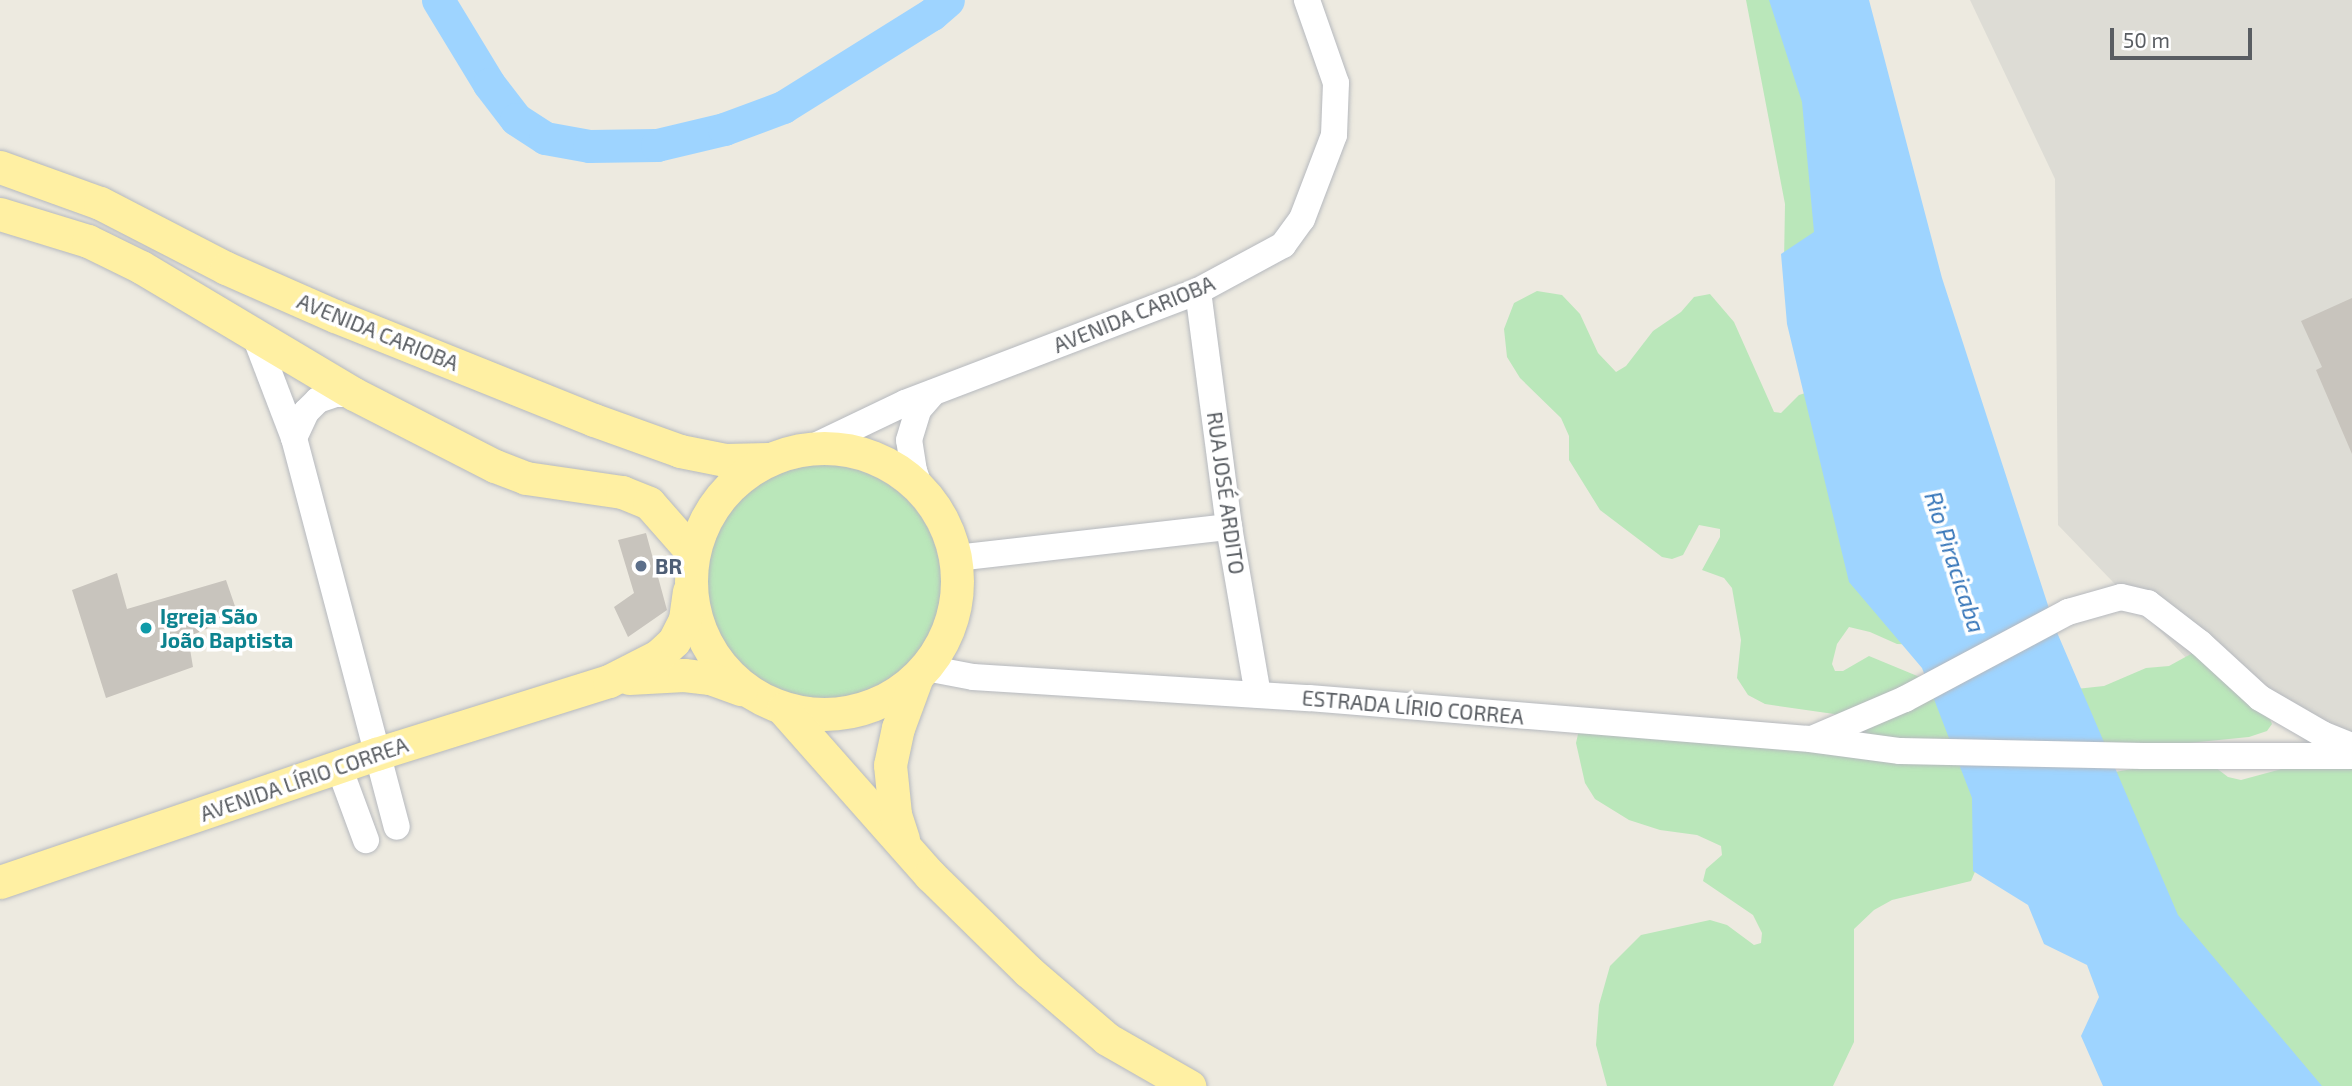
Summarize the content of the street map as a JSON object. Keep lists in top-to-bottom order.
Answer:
{
  "streets": {
    "main road": ["AVENIDA CARIOBA", "AVENIDA LÍRIO CORREA"],
    "street": ["RUA JOSÉ ARDITO", "ESTRADA LÍRIO CORREA"]
  },
  "crossings": [
    ["AVENIDA CARIOBA", "RUA JOSÉ ARDITO"],
    ["AVENIDA CARIOBA", "AVENIDA LÍRIO CORREA"],
    ["RUA JOSÉ ARDITO", "ESTRADA LÍRIO CORREA"]
  ],
  "water": ["Rio Piracicaba"],
  "places": ["BR", "Igreja São João Baptista"],
  "scale_bar": "50 m"
}
